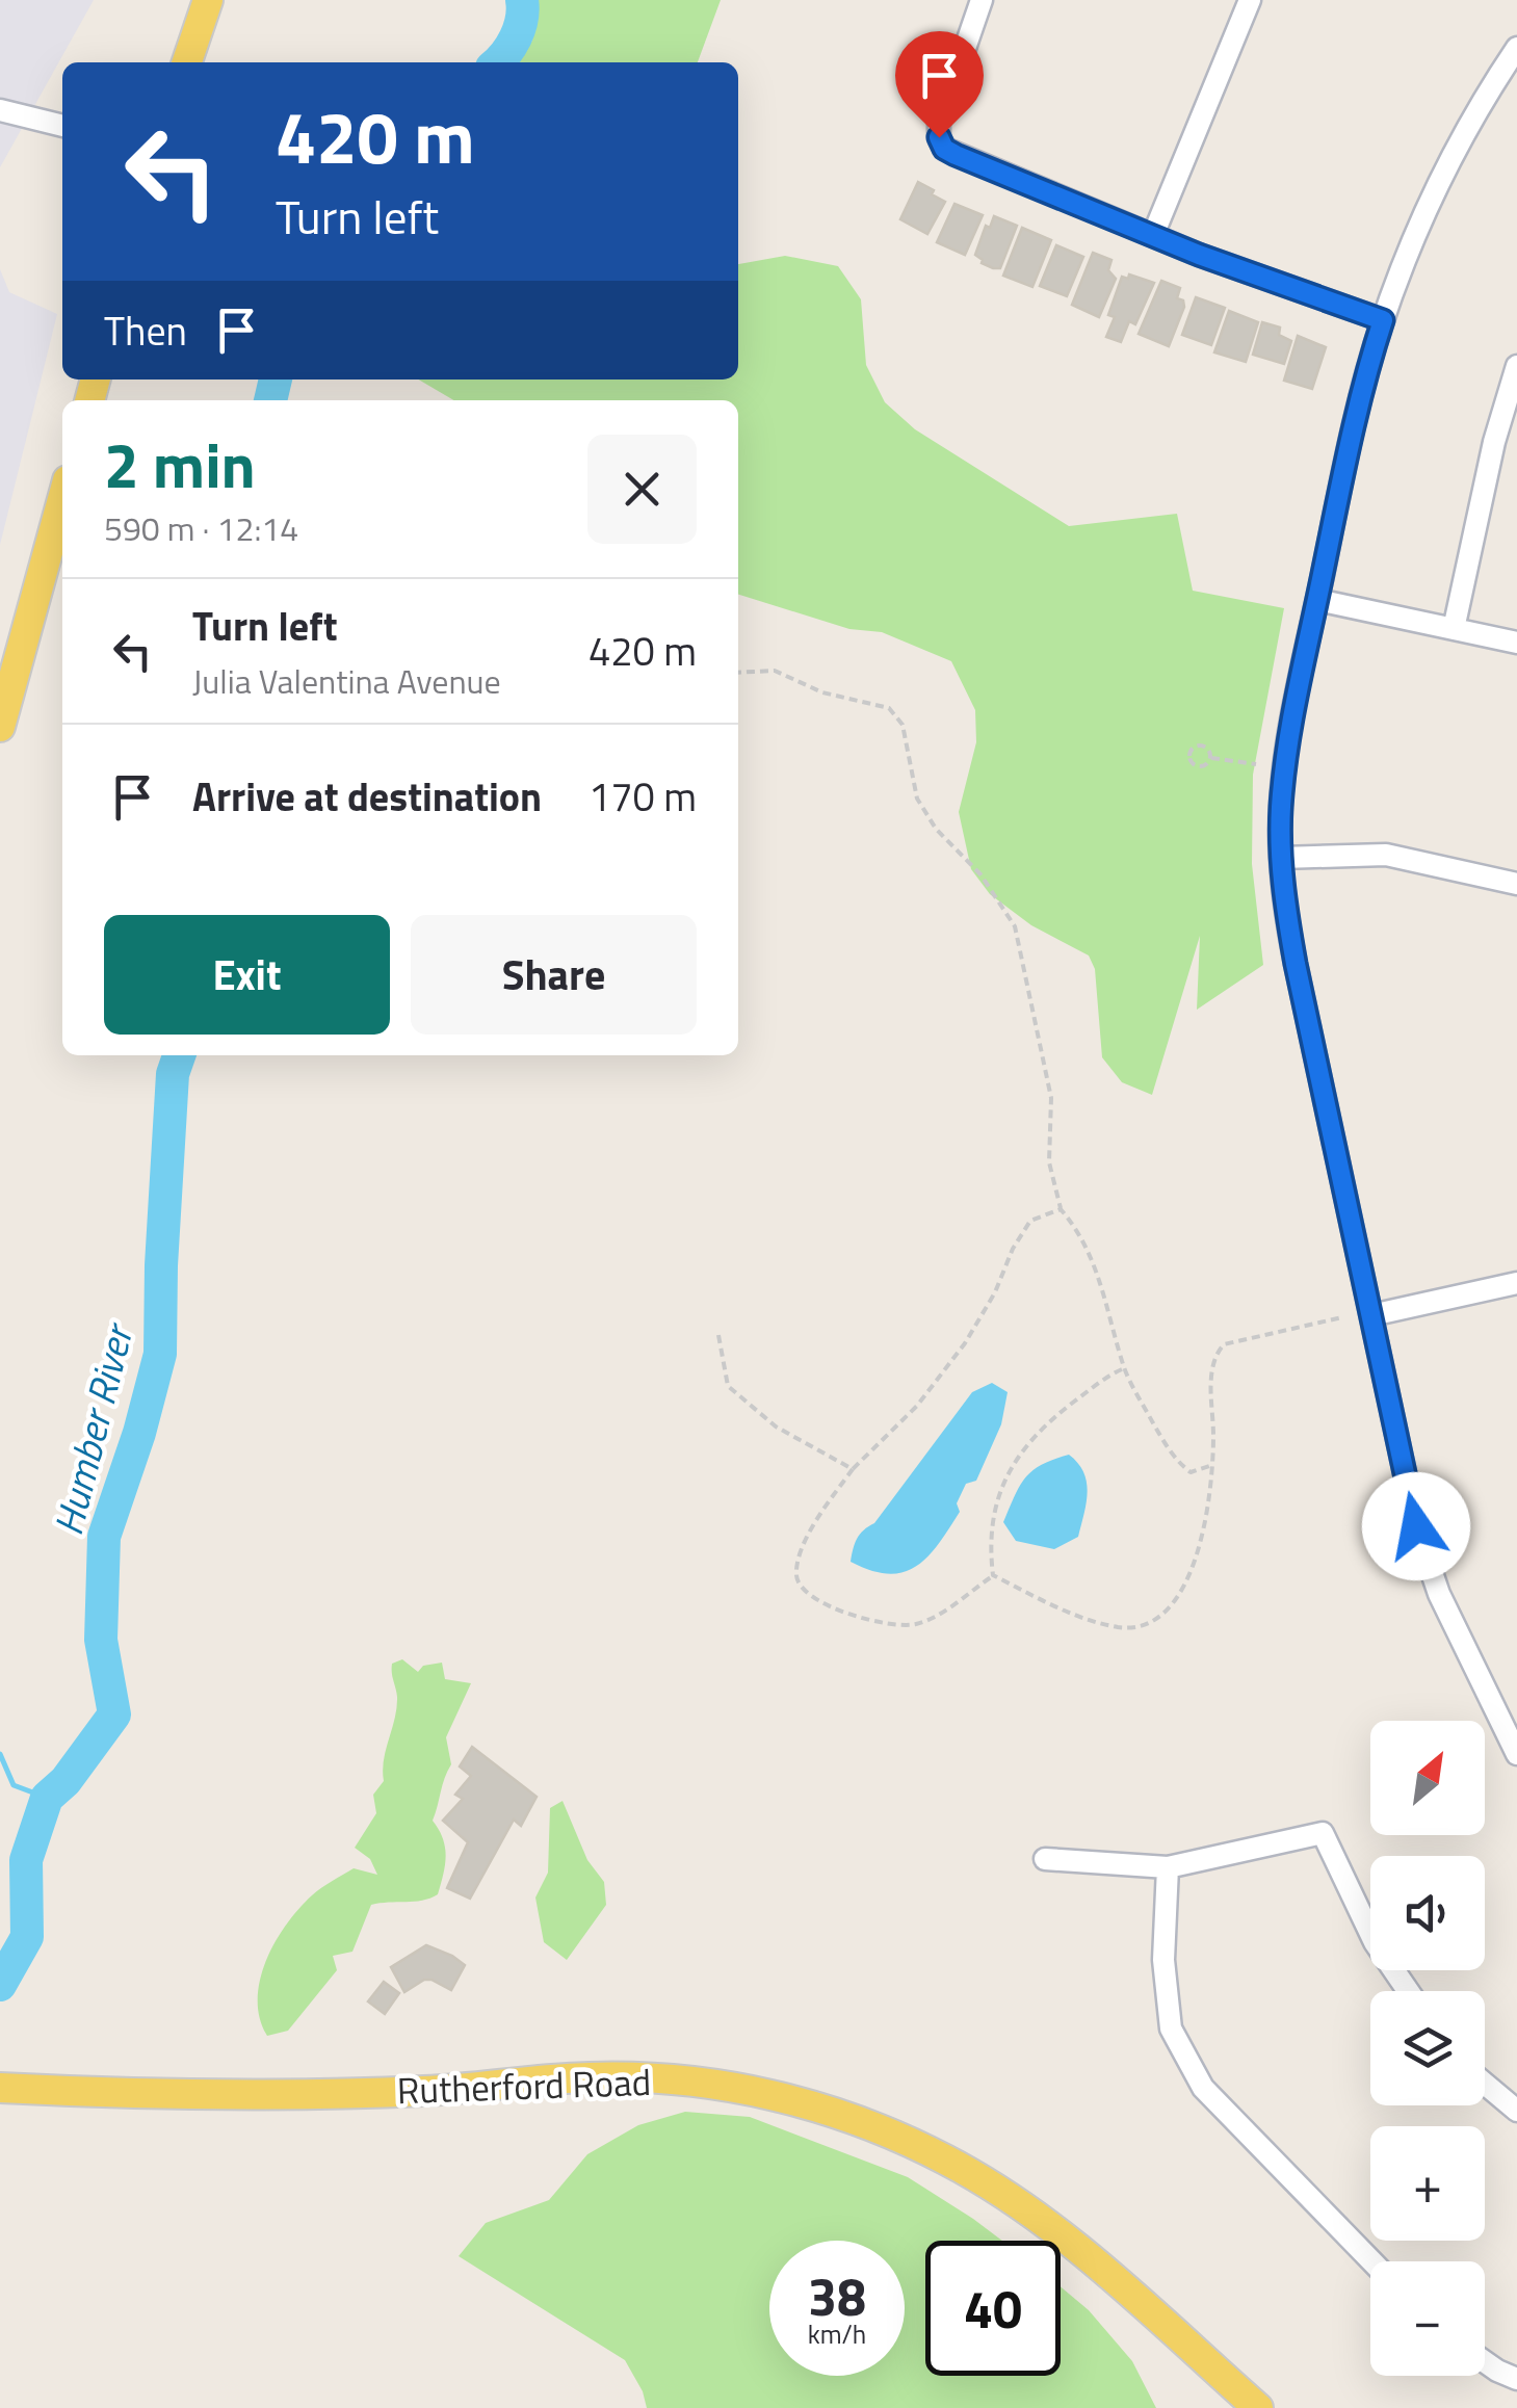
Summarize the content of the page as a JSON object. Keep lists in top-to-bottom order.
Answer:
{
  "streets": {
    "main road": ["Rutherford Road"]
  },
  "water": ["Humber River"],
  "north": "top right",
  "page": {
    "turn": ["420 m", "Turn left"],
    "then": "Then",
    "heading": ["2 min", "590 m · 12:14"],
    "list": [
      {
        "name": "Turn left",
        "note": "Julia Valentina Avenue",
        "value": "420 m"
      },
      {
        "name": "Arrive at destination",
        "value": "170 m"
      }
    ],
    "buttons": ["Exit", "Share"],
    "map_buttons": ["+", "−"],
    "speed": "38 km/h",
    "limit": "40"
  }
}
